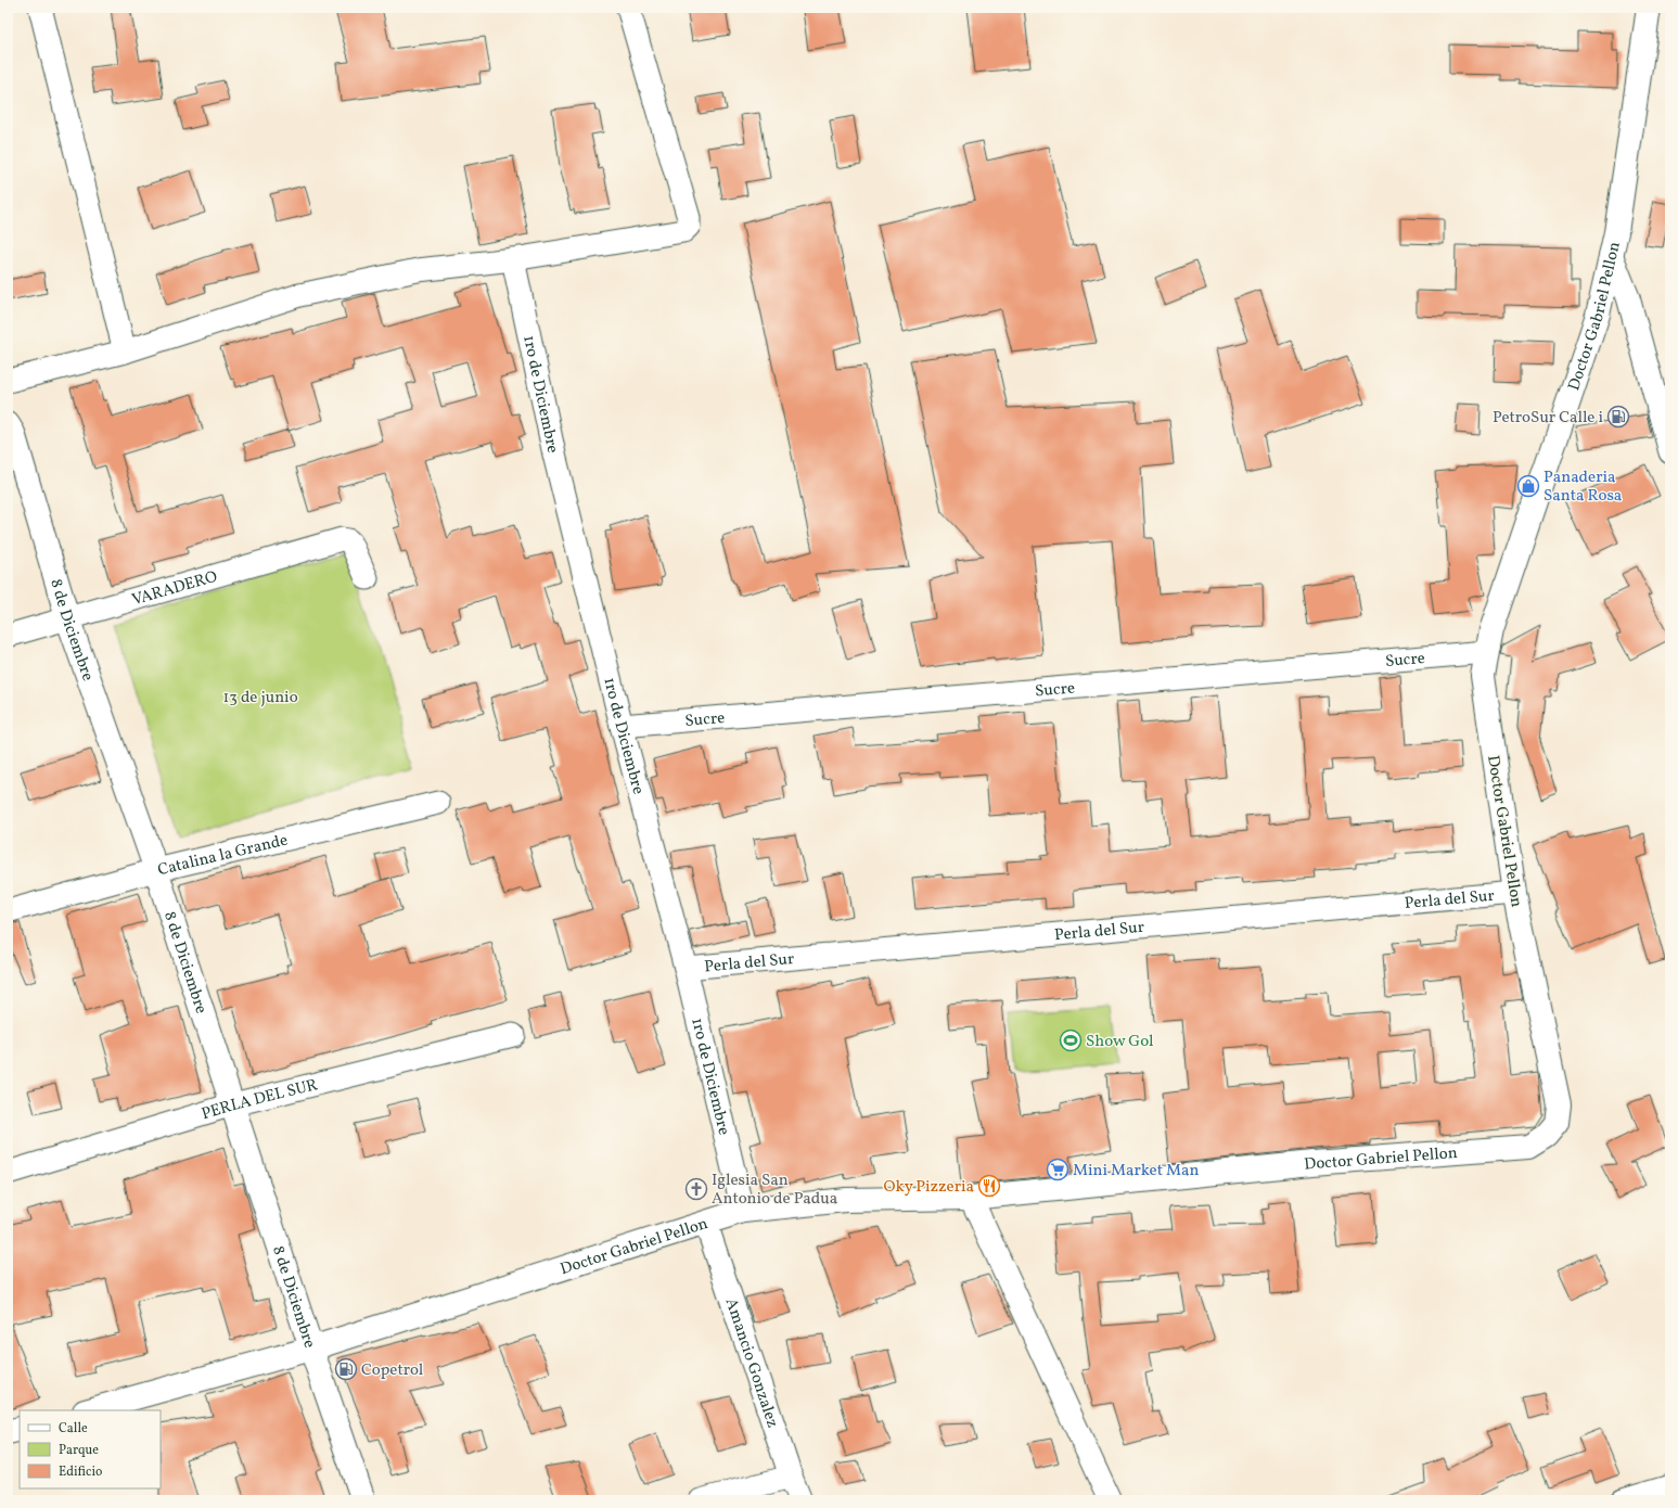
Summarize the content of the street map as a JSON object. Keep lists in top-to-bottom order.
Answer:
{
  "streets": {
    "street": [
      "Doctor Gabriel Pellon",
      "1ro de Diciembre",
      "VARADERO",
      "8 de Diciembre",
      "Sucre",
      "Catalina la Grande",
      "Perla del Sur",
      "PERLA DEL SUR",
      "Amancio Gonzalez"
    ]
  },
  "crossings": [
    ["Doctor Gabriel Pellon", "1ro de Diciembre"],
    ["Doctor Gabriel Pellon", "8 de Diciembre"],
    ["Doctor Gabriel Pellon", "Sucre"],
    ["Doctor Gabriel Pellon", "Perla del Sur"],
    ["Doctor Gabriel Pellon", "Amancio Gonzalez"],
    ["1ro de Diciembre", "Sucre"],
    ["1ro de Diciembre", "Perla del Sur"],
    ["VARADERO", "8 de Diciembre"],
    ["8 de Diciembre", "Catalina la Grande"],
    ["8 de Diciembre", "PERLA DEL SUR"]
  ],
  "parks": ["13 de junio"],
  "places": {
    "fuel station": ["PetroSur Calle i", "Copetrol"],
    "shop": ["Panaderia Santa Rosa"],
    "sports": ["Show Gol"],
    "supermarket": ["Mini Market Man"],
    "restaurant": ["Oky Pizzeria"],
    "church": ["Iglesia San Antonio de Padua"]
  },
  "legend": ["Calle", "Parque", "Edificio"]
}
